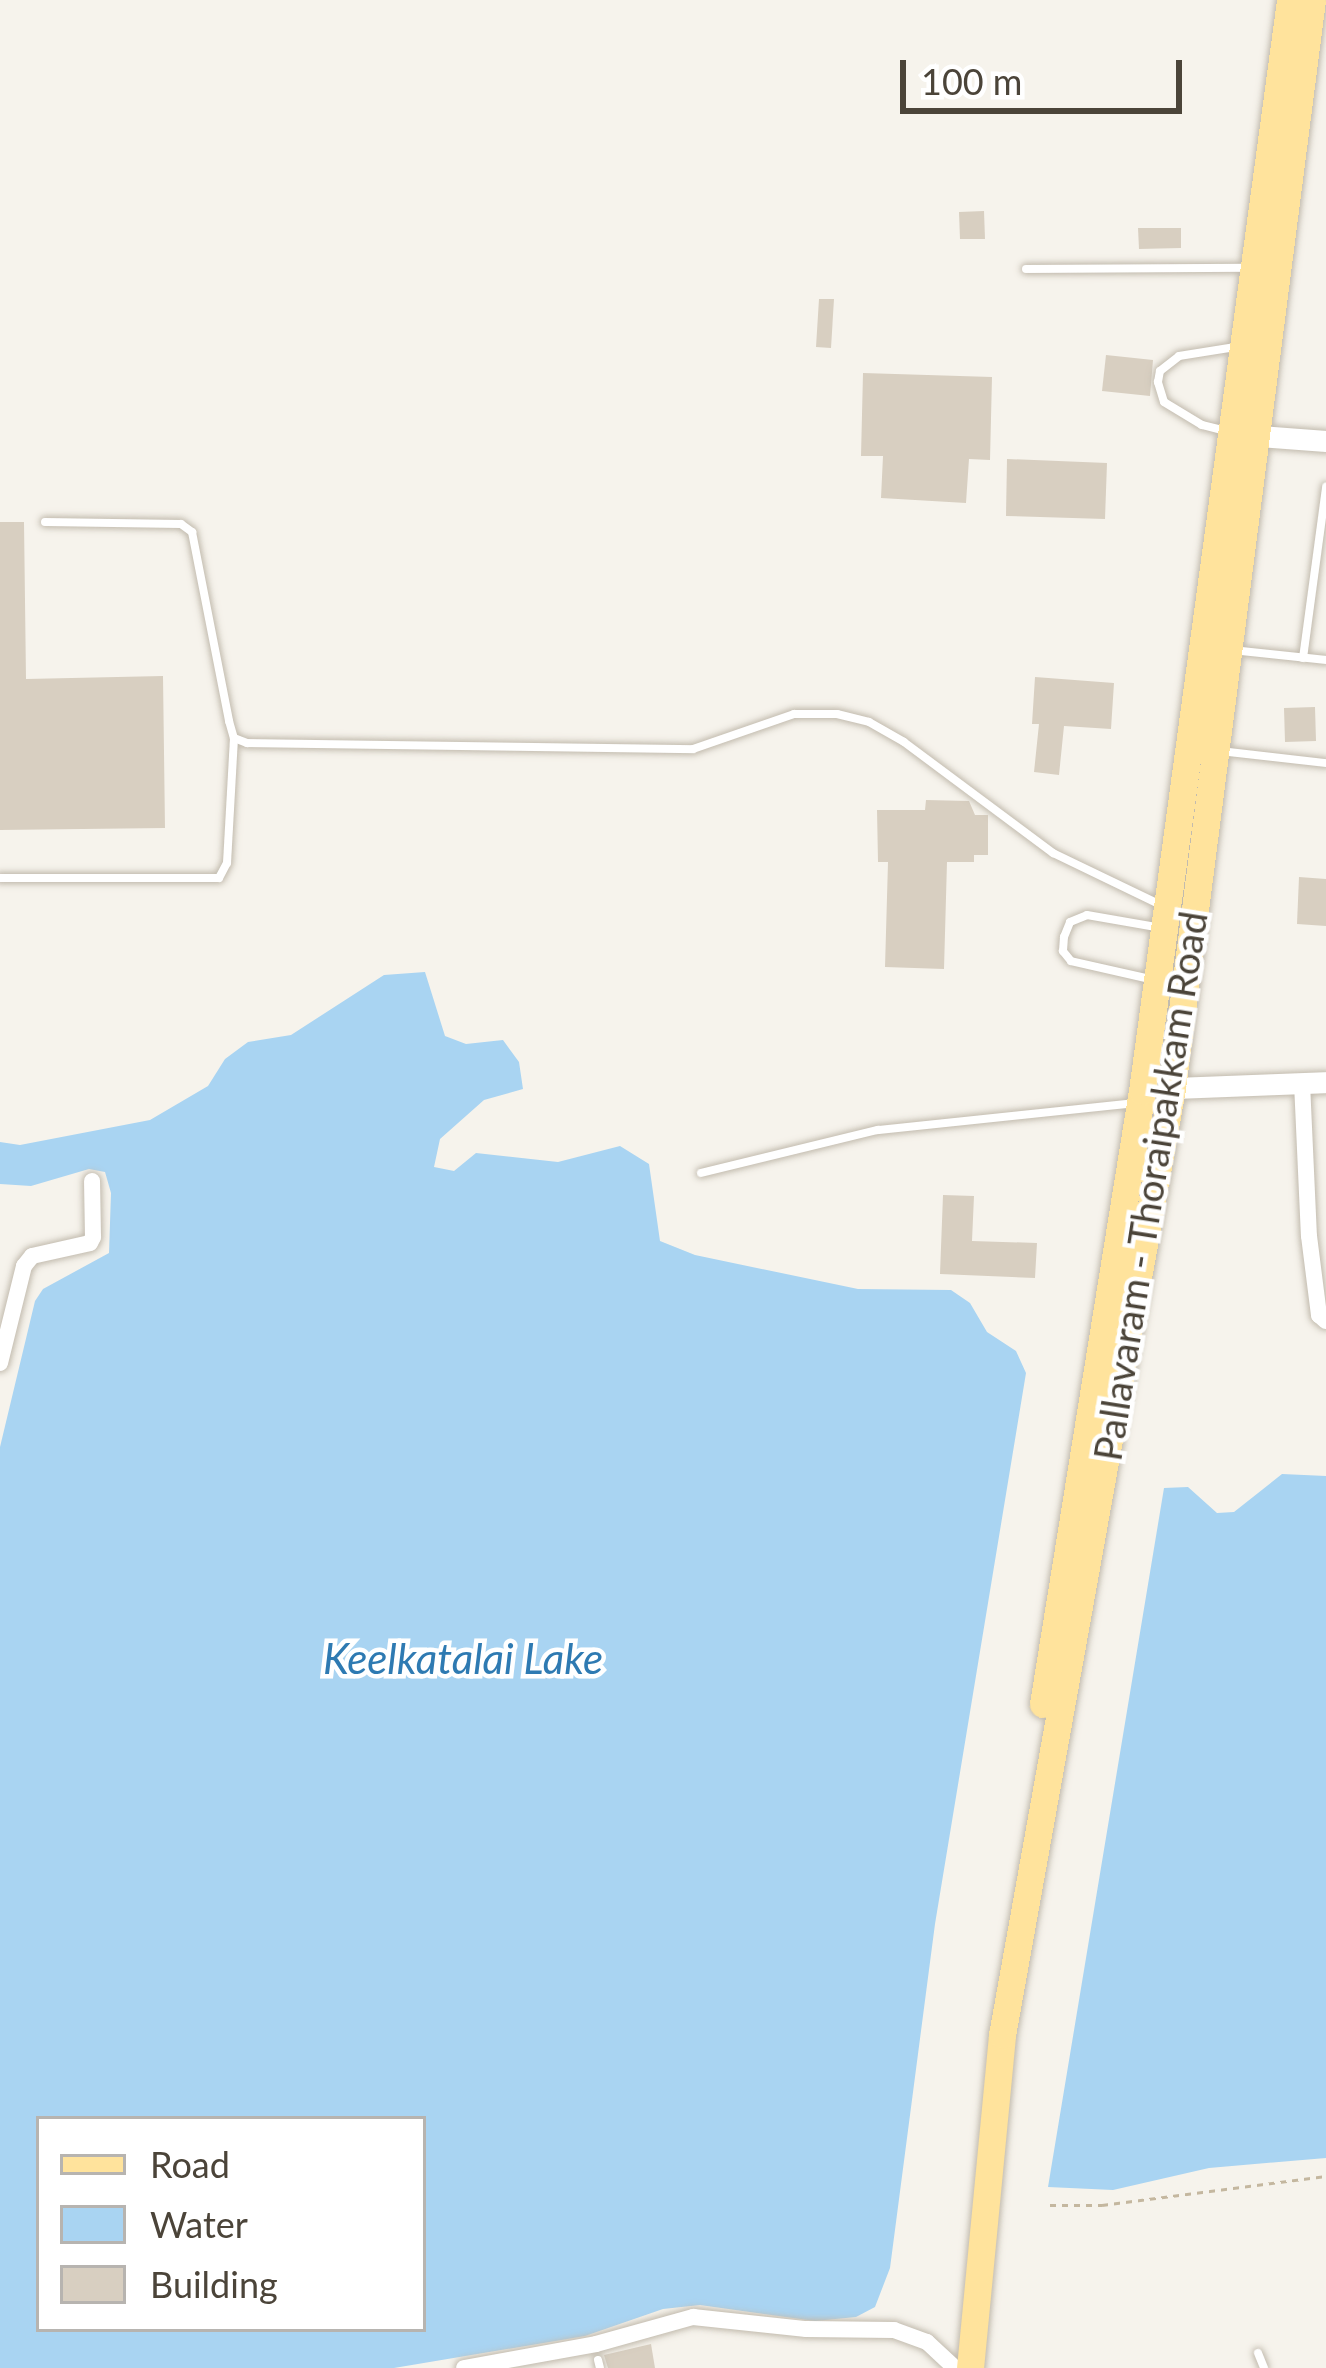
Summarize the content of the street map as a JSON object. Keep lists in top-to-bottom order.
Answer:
{
  "streets": {
    "main road": ["Pallavaram - Thoraipakkam Road"]
  },
  "water": ["Keelkatalai Lake"],
  "legend": ["Road", "Water", "Building"],
  "scale_bar": "100 m"
}
